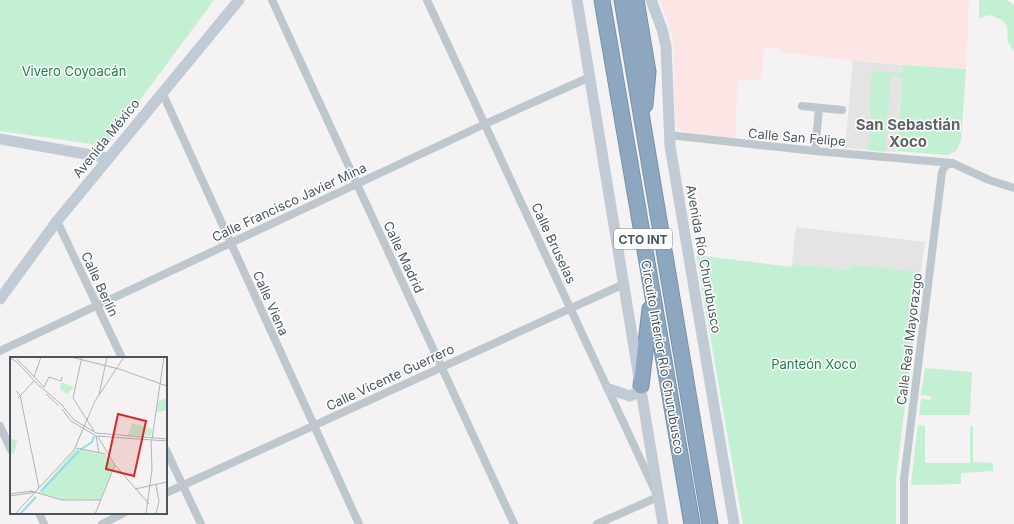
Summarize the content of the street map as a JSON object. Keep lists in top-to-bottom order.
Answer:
{
  "streets": {
    "highway": ["CTO INT", "Circuito Interior Río Churubusco"],
    "main road": ["Avenida México", "Avenida Río Churubusco"],
    "street": [
      "Calle San Felipe",
      "Calle Francisco Javier Mina",
      "Calle Bruselas",
      "Calle Madrid",
      "Calle Berlín",
      "Calle Viena",
      "Calle Real Mayorazgo",
      "Calle Vicente Guerrero"
    ]
  },
  "crossings": [
    ["Calle San Felipe", "Avenida Río Churubusco"],
    ["Calle San Felipe", "Calle Real Mayorazgo"],
    ["Avenida México", "Calle Berlín"],
    ["Avenida México", "Calle Viena"],
    ["Calle Francisco Javier Mina", "CTO INT"],
    ["Calle Francisco Javier Mina", "Calle Bruselas"],
    ["Calle Francisco Javier Mina", "Calle Madrid"],
    ["Calle Francisco Javier Mina", "Calle Berlín"],
    ["Calle Francisco Javier Mina", "Calle Viena"],
    ["CTO INT", "Calle Bruselas"],
    ["CTO INT", "Calle Vicente Guerrero"],
    ["Calle Bruselas", "Calle Vicente Guerrero"],
    ["Calle Madrid", "Calle Vicente Guerrero"],
    ["Calle Viena", "Calle Vicente Guerrero"]
  ],
  "districts": ["San Sebastián Xoco"],
  "parks": ["Vivero Coyoacán", "Panteón Xoco"]
}
